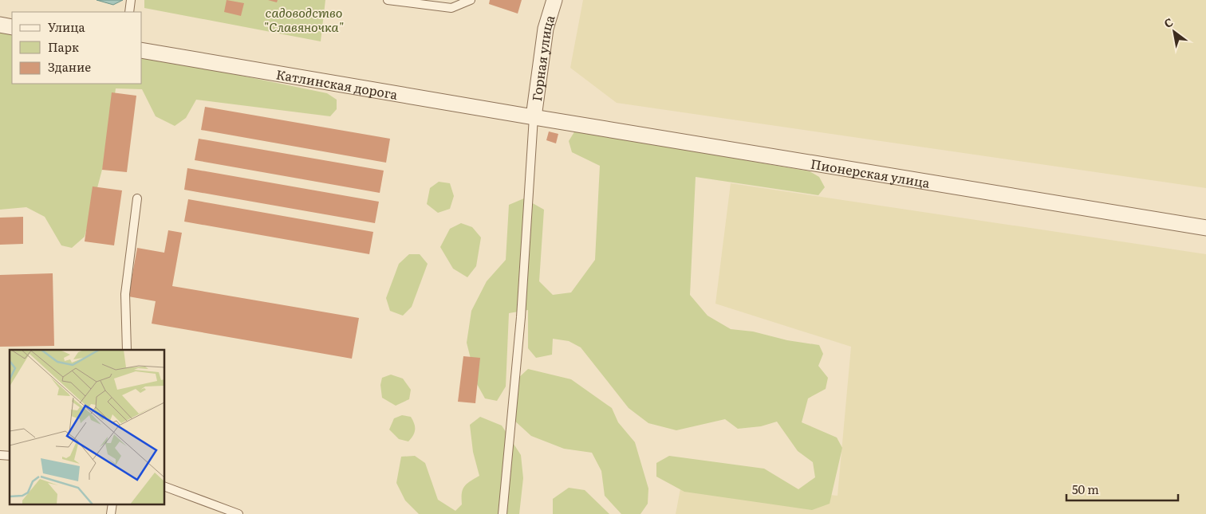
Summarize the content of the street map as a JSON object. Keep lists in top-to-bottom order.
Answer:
{
  "streets": {
    "street": ["Горная улица", "Катлинская дорога", "Пионерская улица"]
  },
  "crossings": [
    ["Горная улица", "Катлинская дорога"],
    ["Горная улица", "Пионерская улица"],
    ["Катлинская дорога", "Пионерская улица"]
  ],
  "parks": ["садоводство \"Славяночка\""],
  "legend": ["Улица", "Парк", "Здание"],
  "scale_bar": "50 m",
  "north": "top left"
}
